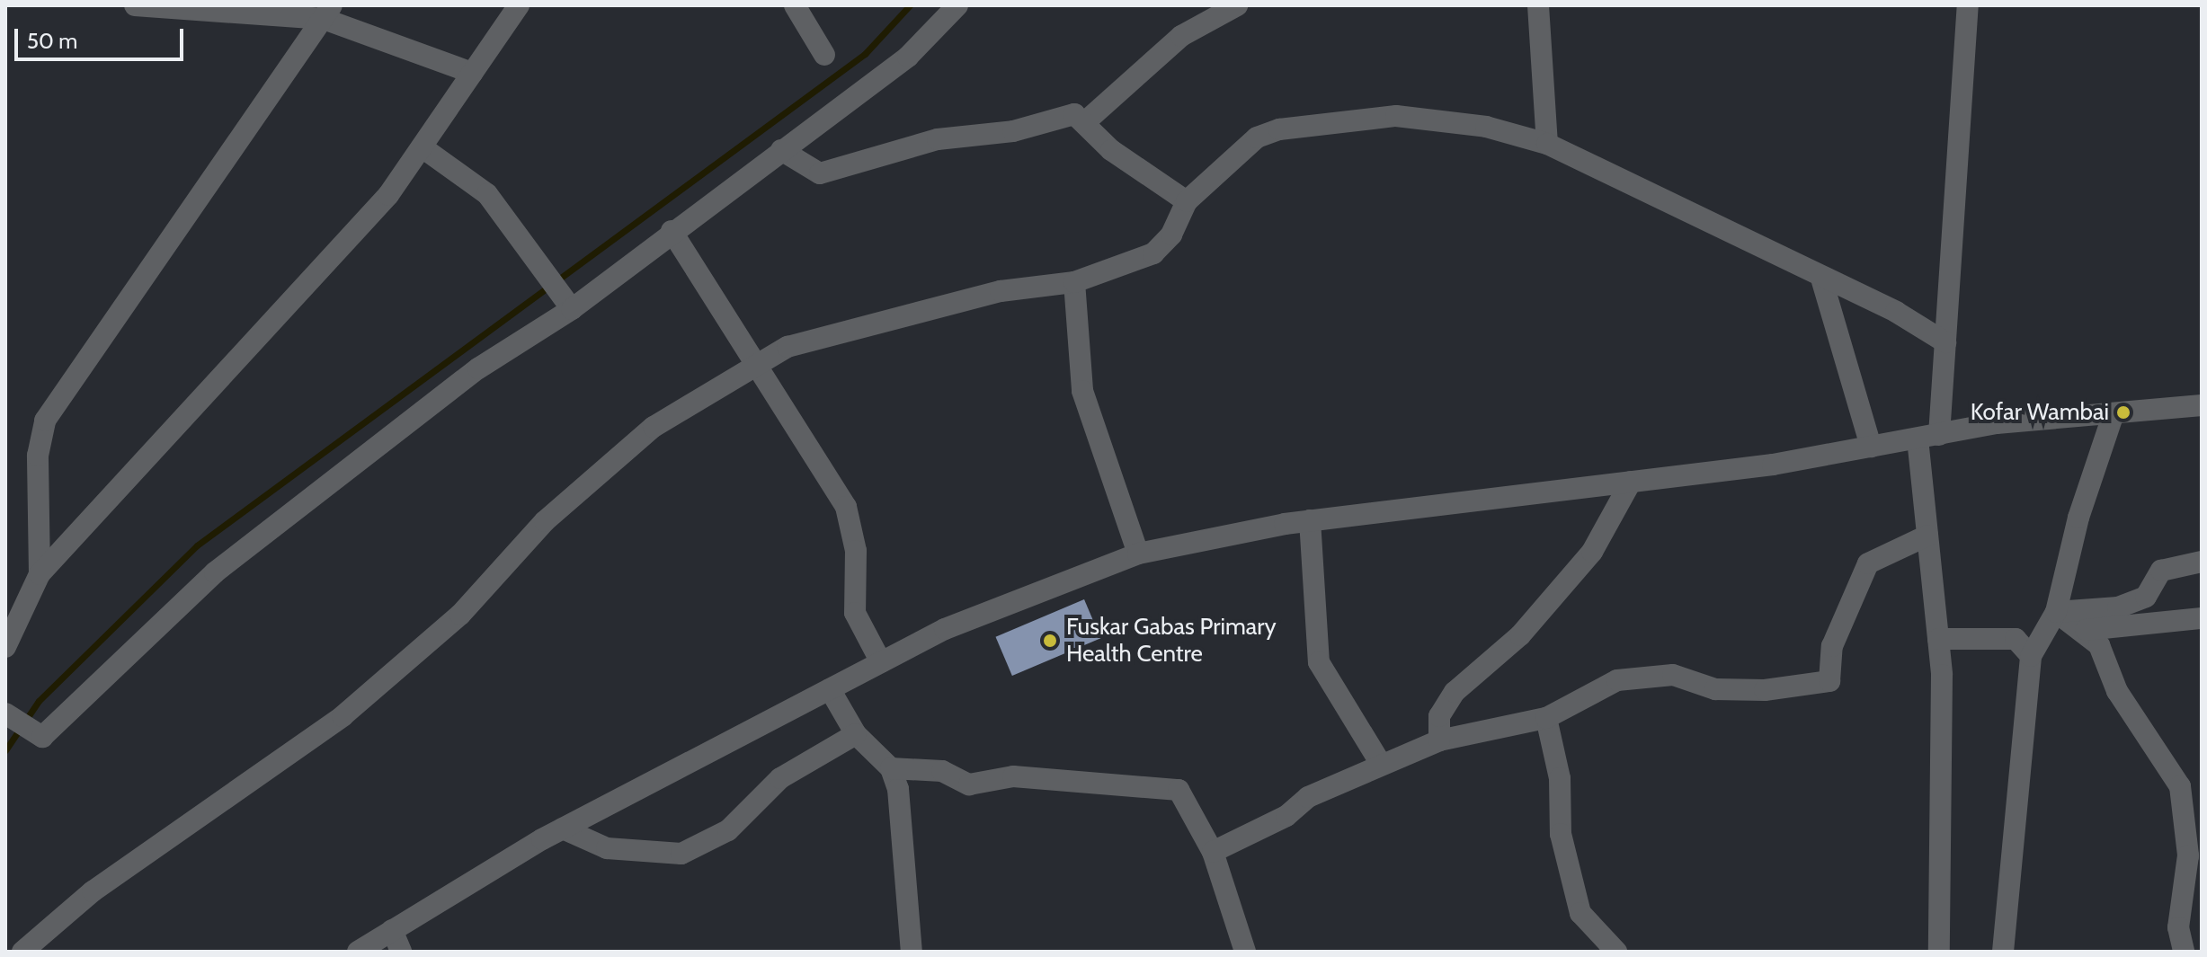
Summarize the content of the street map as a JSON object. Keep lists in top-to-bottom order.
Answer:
{
  "places": ["Kofar Wambai", "Fuskar Gabas Primary Health Centre"],
  "scale_bar": "50 m"
}
